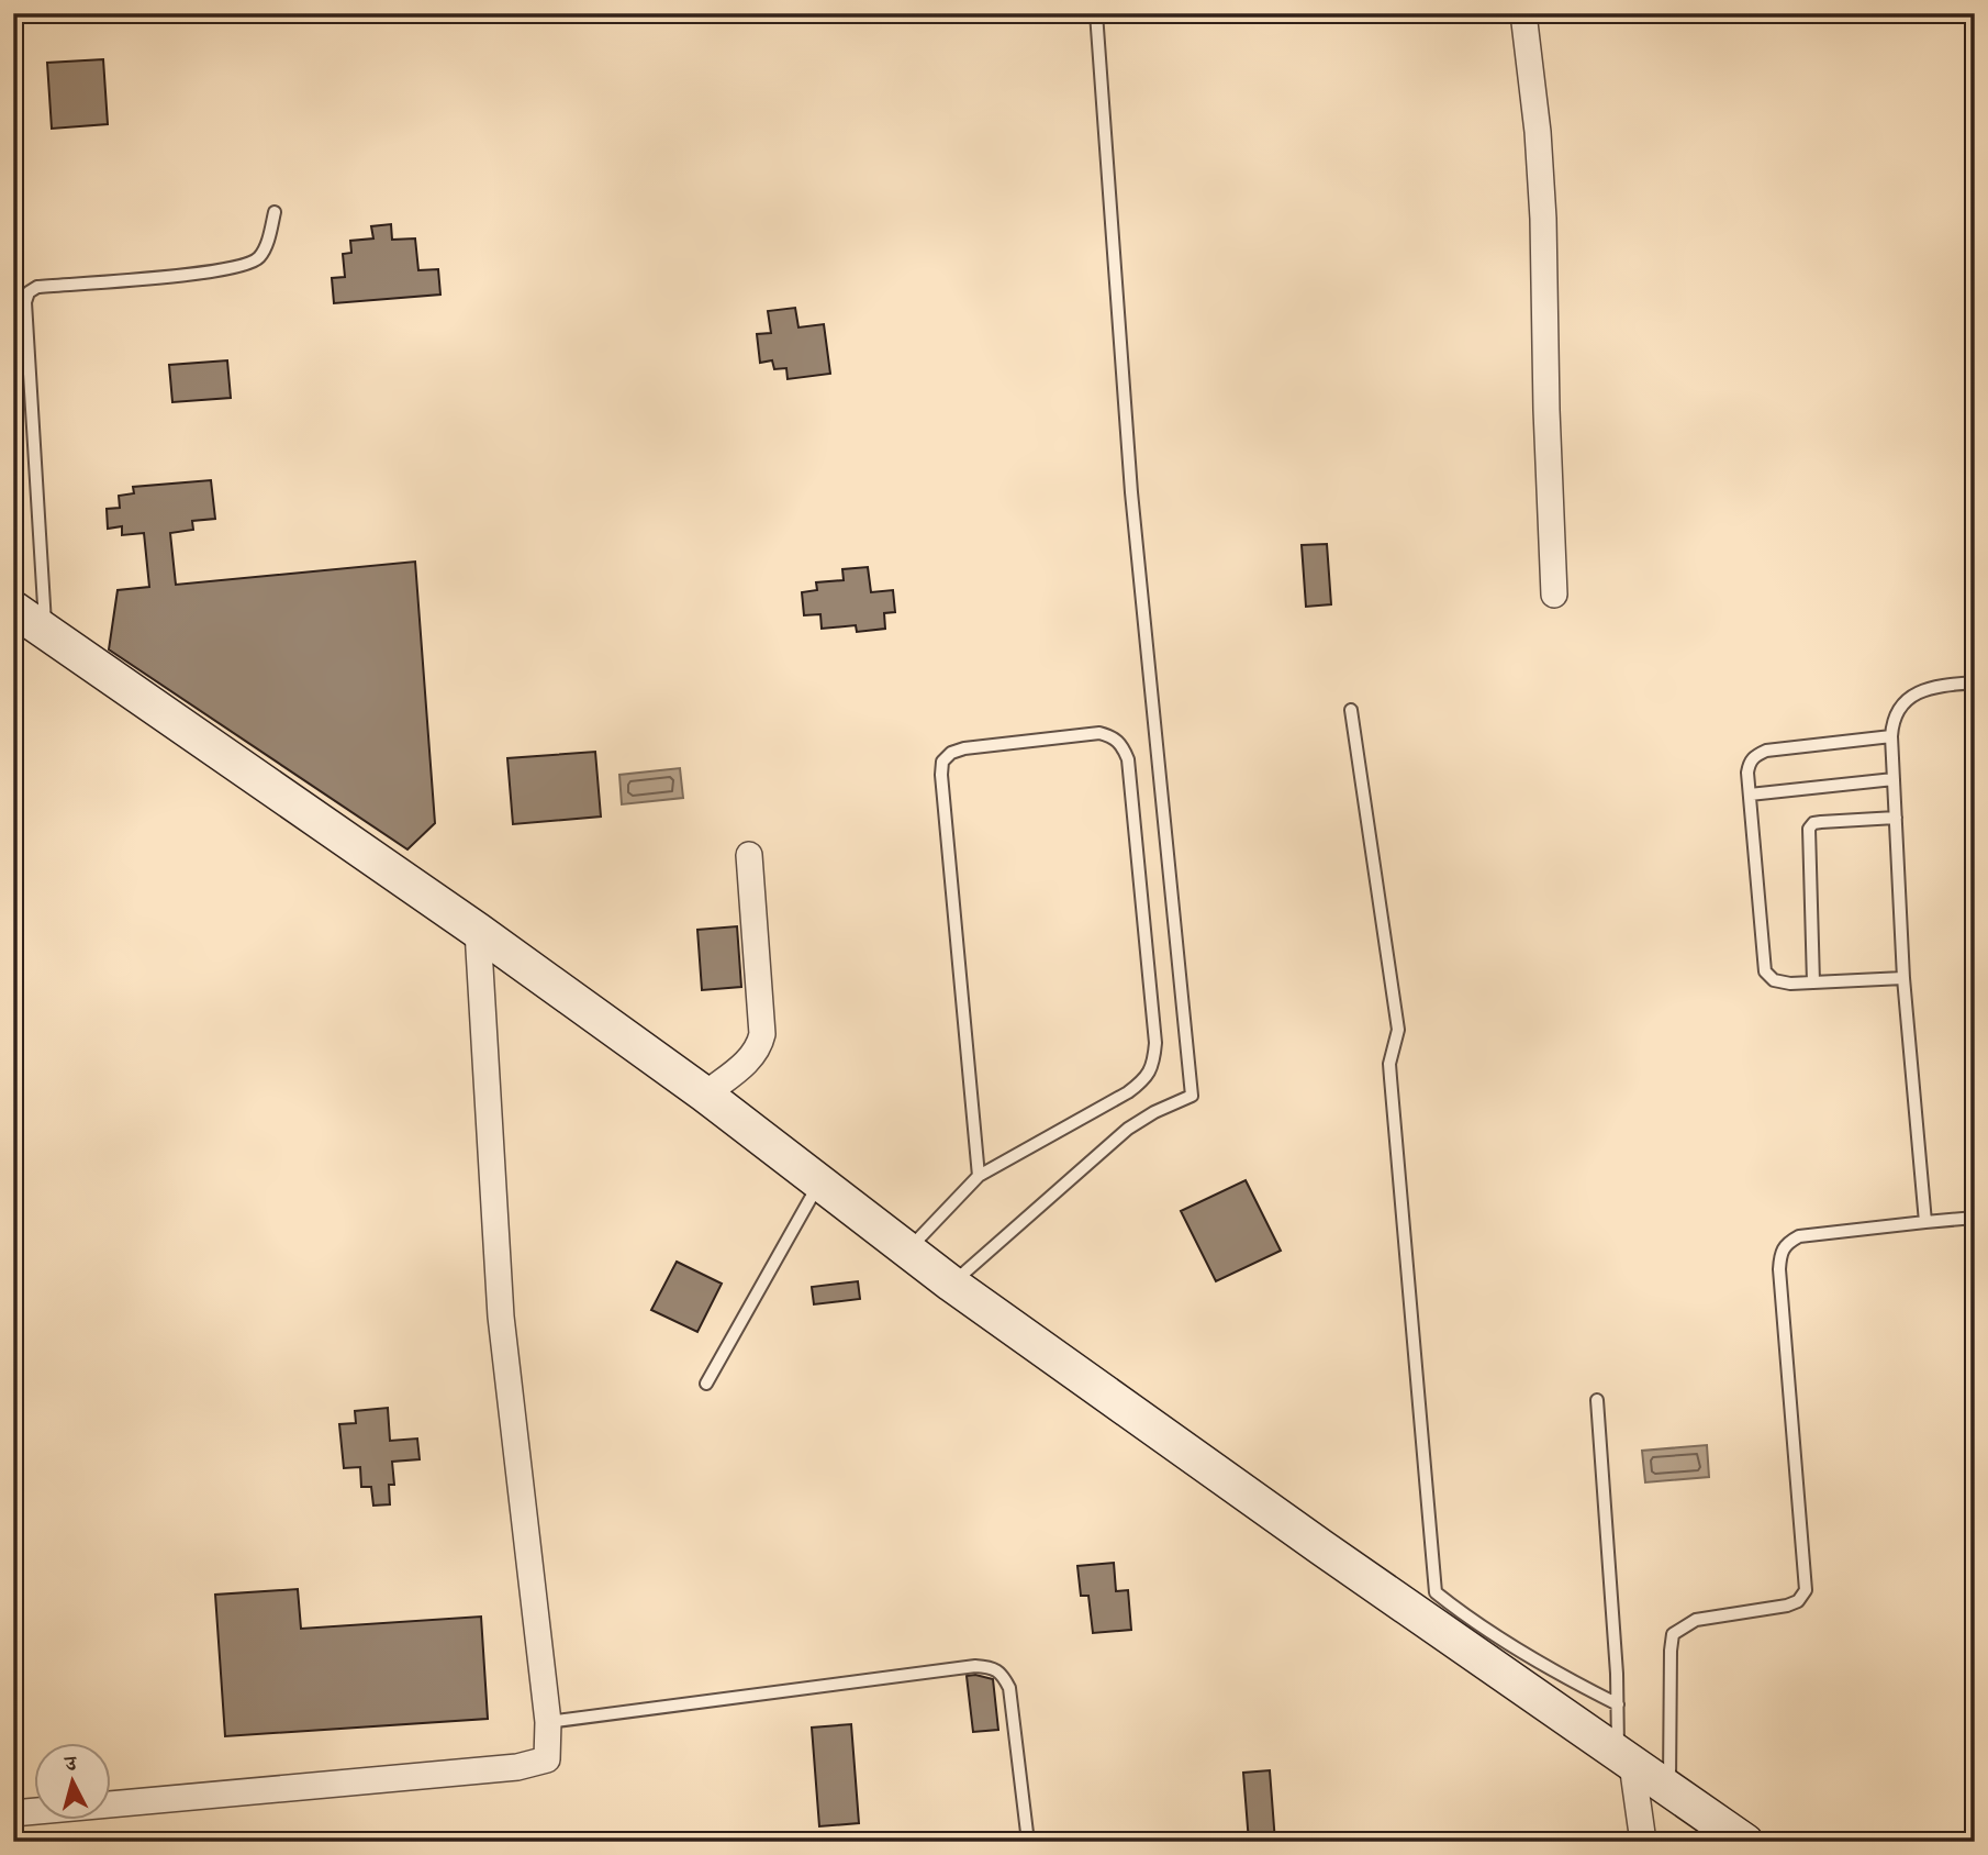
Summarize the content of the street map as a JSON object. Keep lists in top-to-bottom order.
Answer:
{
  "north": "top"
}
